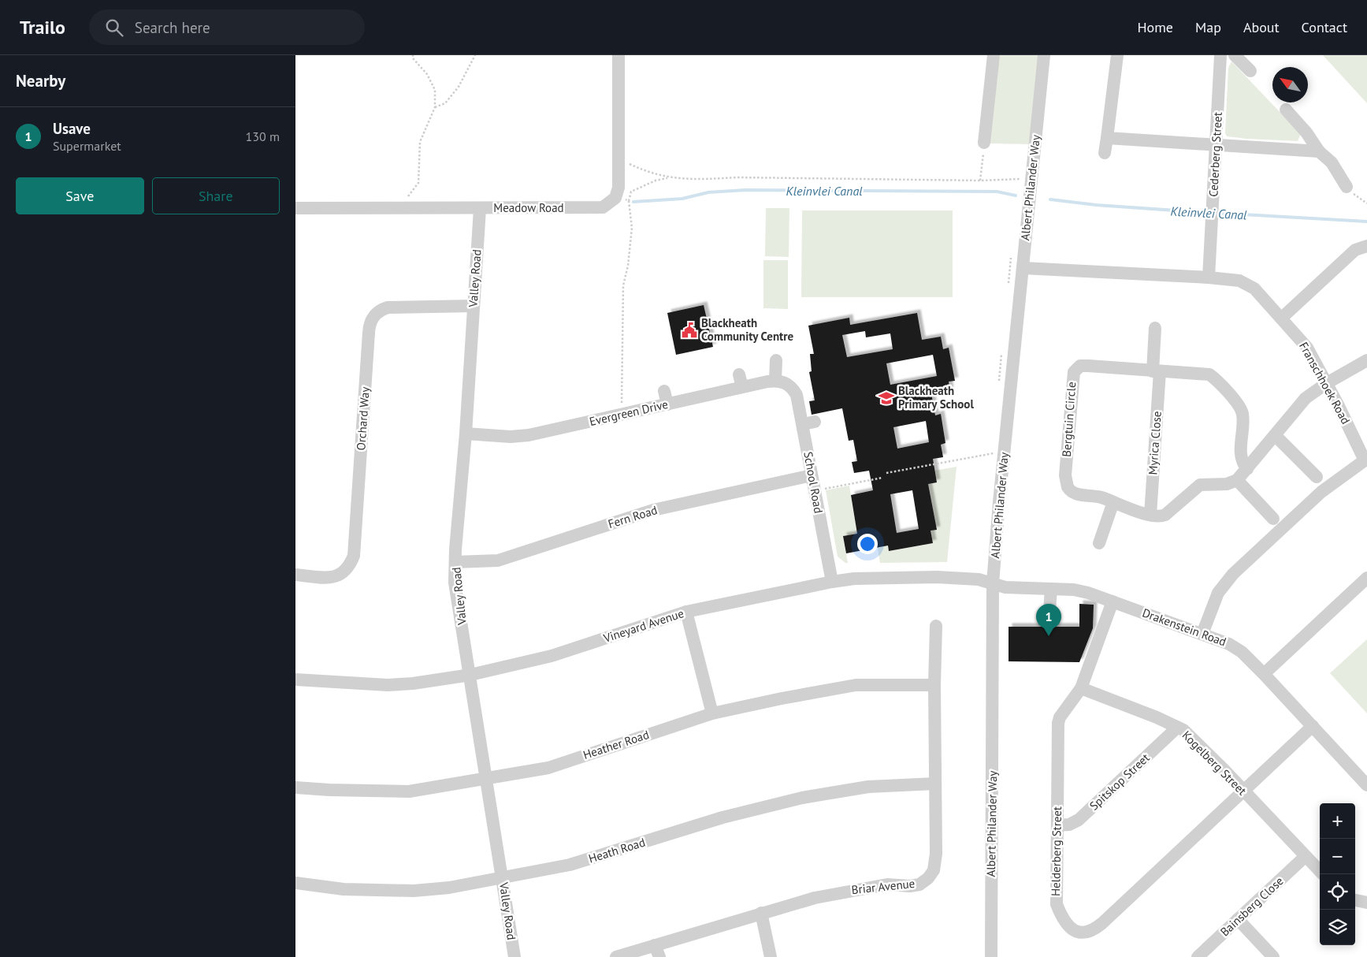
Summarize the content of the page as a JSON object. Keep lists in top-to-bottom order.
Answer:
{
  "streets": {
    "street": [
      "Cederberg Street",
      "Albert Philander Way",
      "Meadow Road",
      "Valley Road",
      "Franschhoek Road",
      "Evergreen Drive",
      "Orchard Way",
      "Bergtuin Circle",
      "Myrica Close",
      "School Road",
      "Fern Road",
      "Vineyard Avenue",
      "Drakenstein Road",
      "Heather Road",
      "Kogelberg Street",
      "Spitskop Street",
      "Heath Road",
      "Helderberg Street",
      "Briar Avenue",
      "Bainsberg Close"
    ]
  },
  "crossings": [
    ["Cederberg Street", "Franschhoek Road"],
    ["Albert Philander Way", "Franschhoek Road"],
    ["Albert Philander Way", "Vineyard Avenue"],
    ["Albert Philander Way", "Drakenstein Road"],
    ["Meadow Road", "Valley Road"],
    ["Valley Road", "Evergreen Drive"],
    ["Valley Road", "Orchard Way"],
    ["Valley Road", "Fern Road"],
    ["Valley Road", "Vineyard Avenue"],
    ["Valley Road", "Heather Road"],
    ["Valley Road", "Heath Road"],
    ["Franschhoek Road", "Drakenstein Road"],
    ["Evergreen Drive", "School Road"],
    ["Bergtuin Circle", "Myrica Close"],
    ["School Road", "Fern Road"],
    ["School Road", "Vineyard Avenue"],
    ["Vineyard Avenue", "Drakenstein Road"],
    ["Drakenstein Road", "Helderberg Street"],
    ["Heather Road", "Briar Avenue"],
    ["Kogelberg Street", "Spitskop Street"],
    ["Kogelberg Street", "Helderberg Street"],
    ["Kogelberg Street", "Bainsberg Close"],
    ["Spitskop Street", "Helderberg Street"],
    ["Heath Road", "Briar Avenue"]
  ],
  "water": ["Kleinvlei Canal"],
  "places": {
    "public building": ["Blackheath Community Centre"],
    "school or university": ["Blackheath Primary School"]
  },
  "north": "top left",
  "page": {
    "header": "Trailo",
    "search": "Search here",
    "nav": [
      "Home",
      "Map",
      "About",
      "Contact"
    ],
    "heading": "Nearby",
    "list": [
      {
        "mark": "1",
        "name": "Usave",
        "note": "Supermarket",
        "value": "130 m"
      }
    ],
    "buttons": ["Save", "Share"],
    "pins": "1",
    "map_buttons": ["+", "−"]
  }
}
